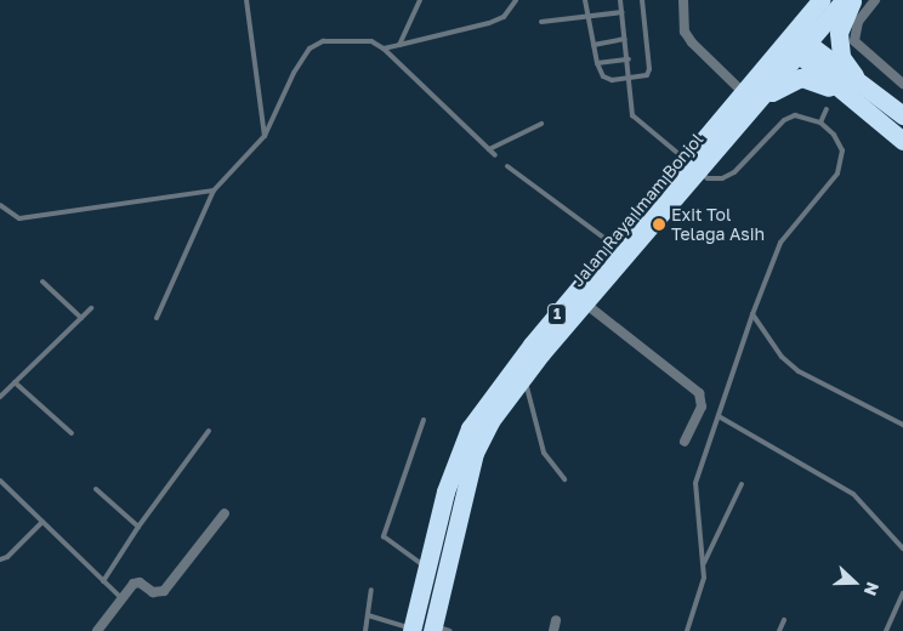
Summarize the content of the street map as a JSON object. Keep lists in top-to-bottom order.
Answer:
{
  "streets": {
    "highway": ["Jalan Raya Imam Bonjol", "1"]
  },
  "places": ["Exit Tol Telaga Asih"],
  "north": "right"
}
